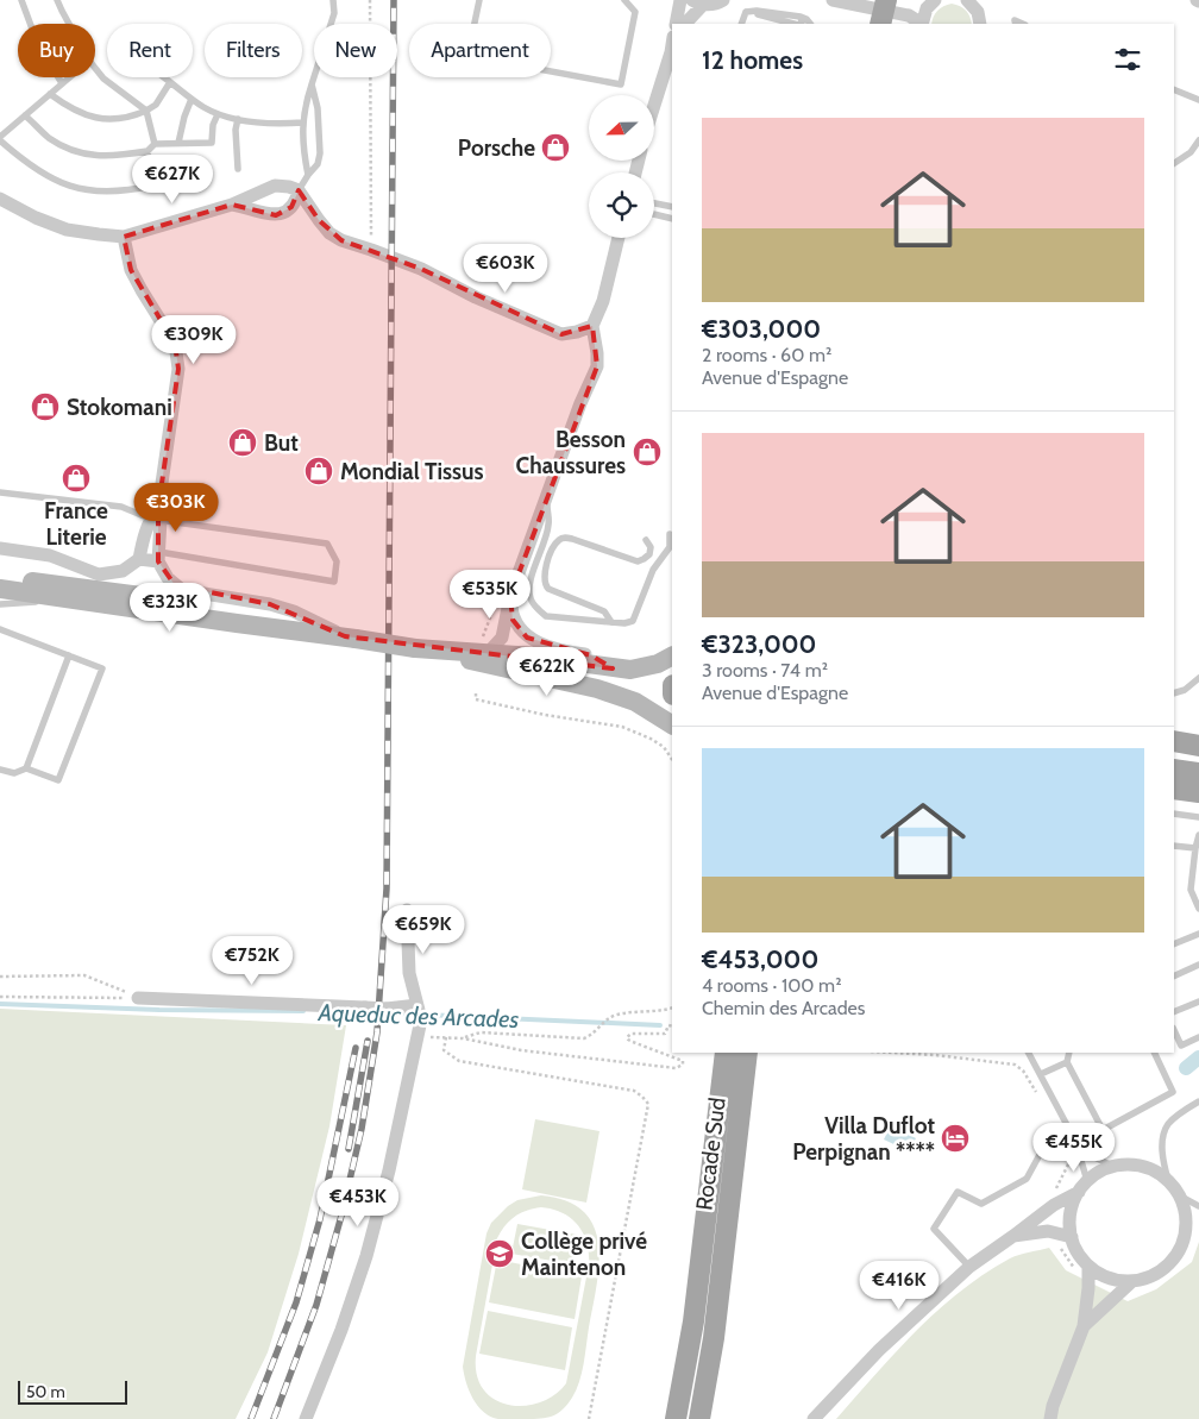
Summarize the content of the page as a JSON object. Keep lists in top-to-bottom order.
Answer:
{
  "streets": {
    "main road": ["Rocade Sud"]
  },
  "water": ["Aqueduc des Arcades"],
  "places": {
    "shop": [
      "Porsche",
      "Stokomani",
      "But",
      "Besson Chaussures",
      "Mondial Tissus",
      "France Literie"
    ],
    "hotel": ["Villa Duflot Perpignan ****"],
    "school or university": ["Collège privé Maintenon"]
  },
  "scale_bar": "50 m",
  "north": "left",
  "page": {
    "chip": [
      "Buy",
      "Rent",
      "Filters",
      "New",
      "Apartment"
    ],
    "heading": "12 homes",
    "list": [
      {
        "name": "€303,000",
        "note": "2 rooms · 60 m² · Avenue d'Espagne"
      },
      {
        "name": "€323,000",
        "note": "3 rooms · 74 m² · Avenue d'Espagne"
      },
      {
        "name": "€453,000",
        "note": "4 rooms · 100 m² · Chemin des Arcades"
      }
    ],
    "price": [
      "€627K",
      "€603K",
      "€309K",
      "€303K",
      "€535K",
      "€323K",
      "€622K",
      "€659K",
      "€752K",
      "€455K",
      "€453K",
      "€416K"
    ],
    "scale": "50 m"
  }
}
